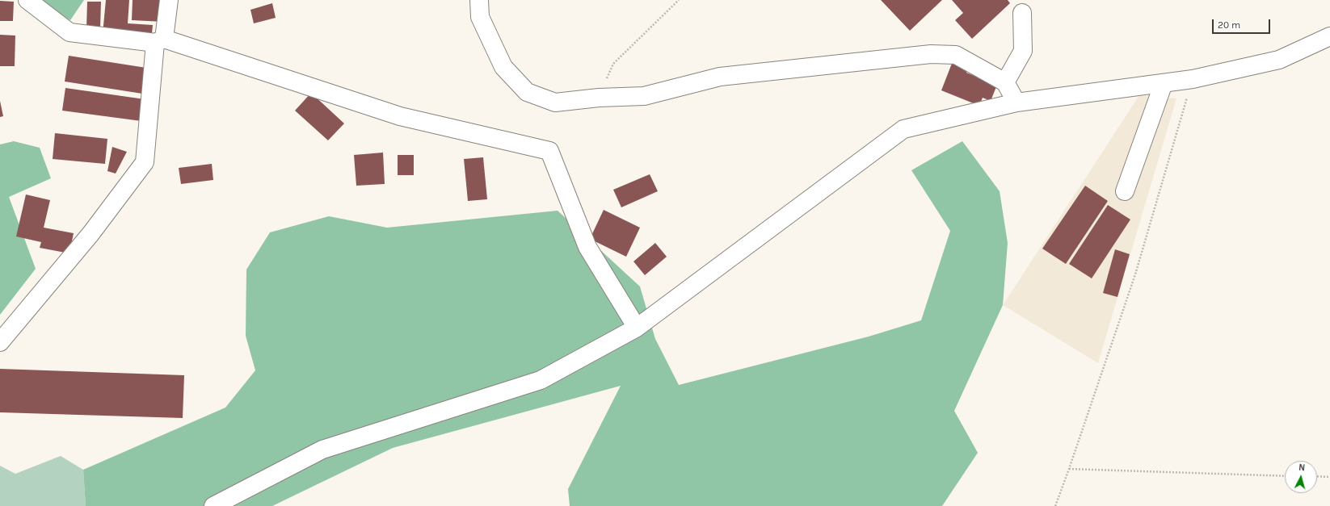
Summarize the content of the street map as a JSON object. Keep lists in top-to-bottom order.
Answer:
{
  "scale_bar": "20 m",
  "north": "top"
}
